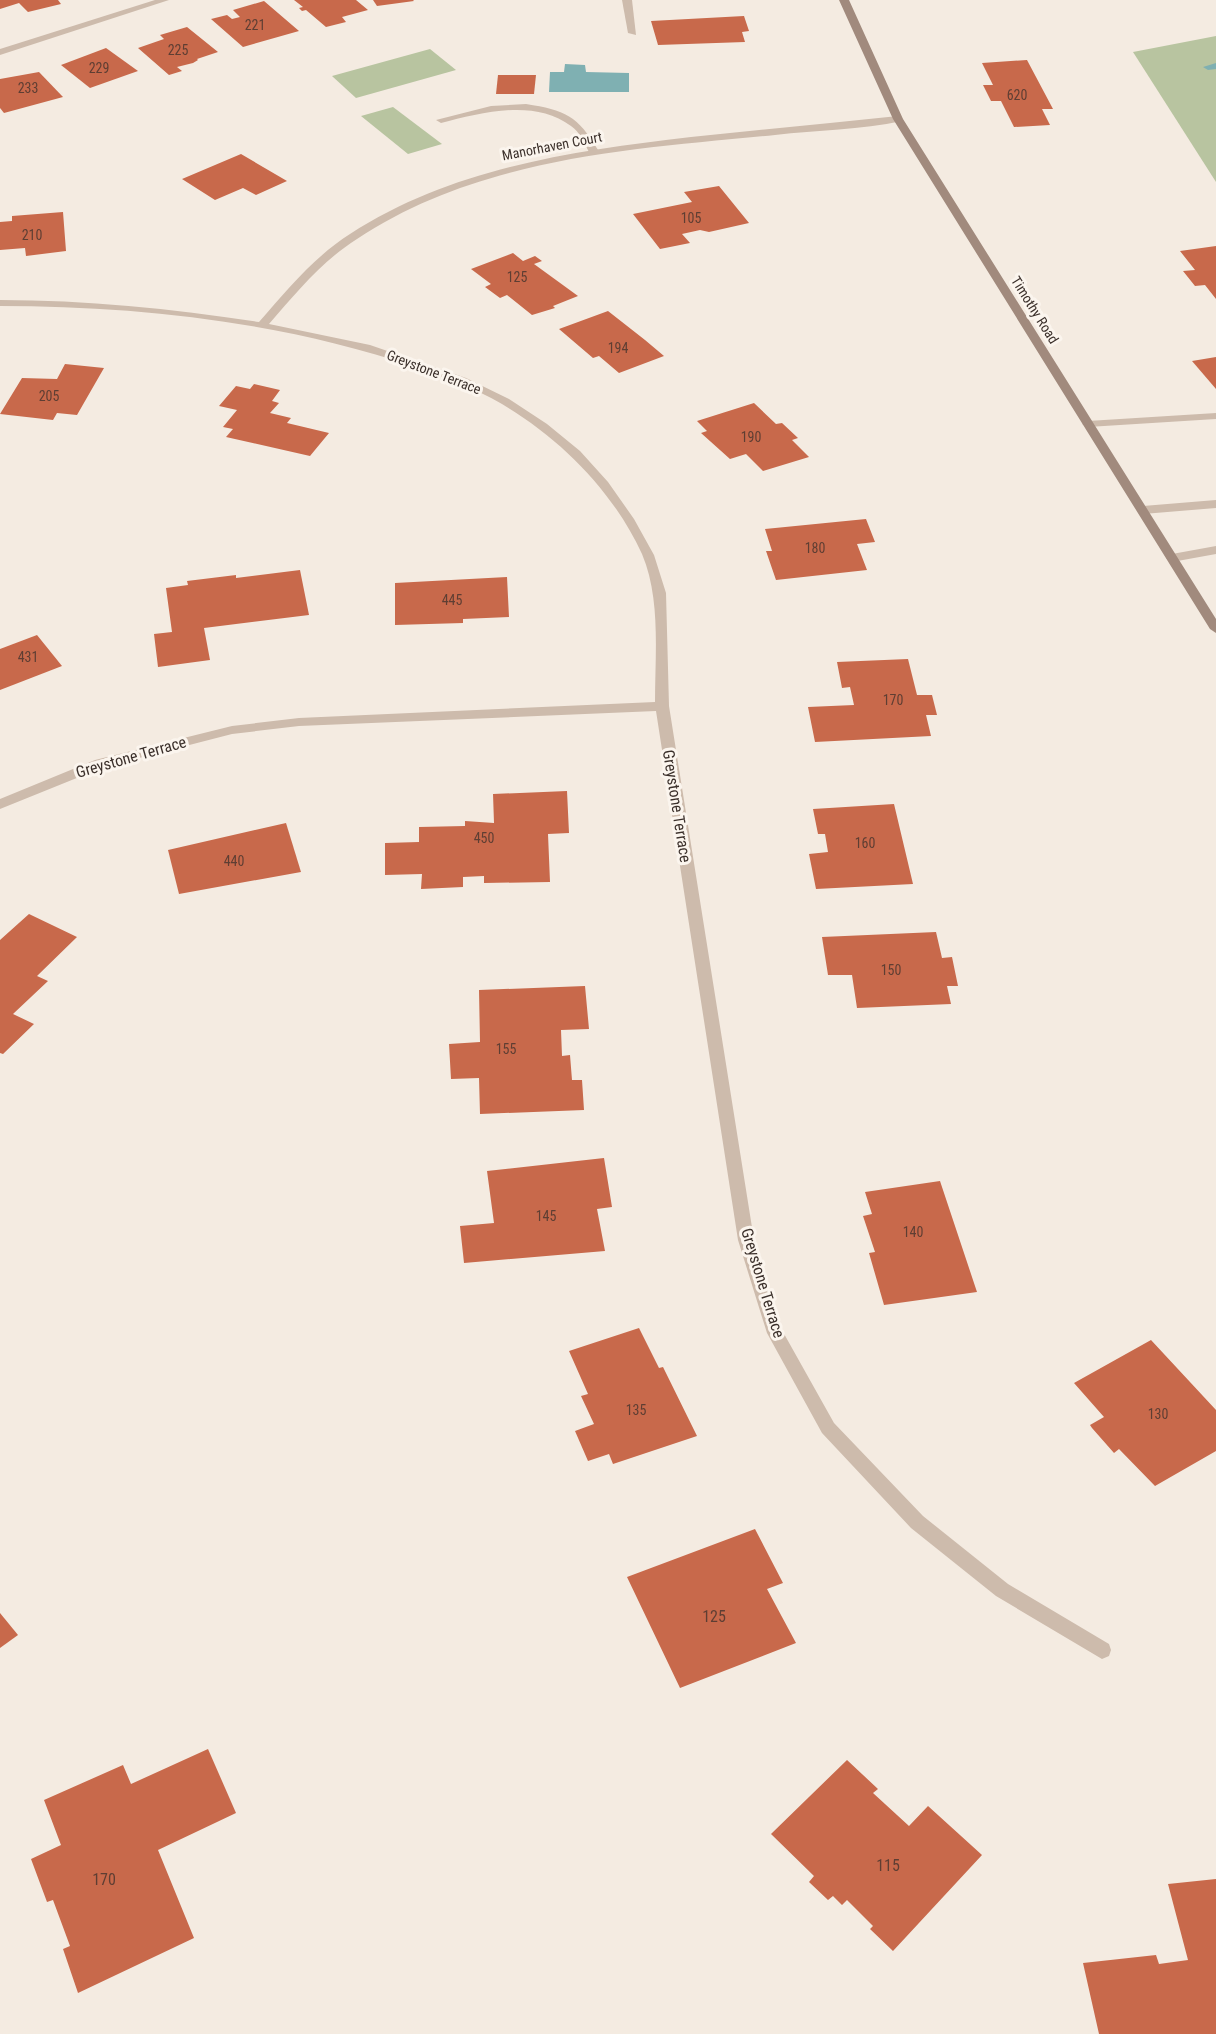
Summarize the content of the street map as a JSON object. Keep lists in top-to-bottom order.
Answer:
{
  "streets": {
    "main road": ["Timothy Road"],
    "street": ["Manorhaven Court", "Greystone Terrace"]
  },
  "crossings": [
    ["Manorhaven Court", "Timothy Road"],
    ["Manorhaven Court", "Greystone Terrace"]
  ],
  "house_numbers": [
    "221",
    "225",
    "229",
    "233",
    "620",
    "105",
    "210",
    "125",
    "194",
    "205",
    "190",
    "180",
    "445",
    "431",
    "170",
    "450",
    "160",
    "440",
    "150",
    "155",
    "145",
    "140",
    "135",
    "130",
    "125",
    "115",
    "170"
  ]
}
